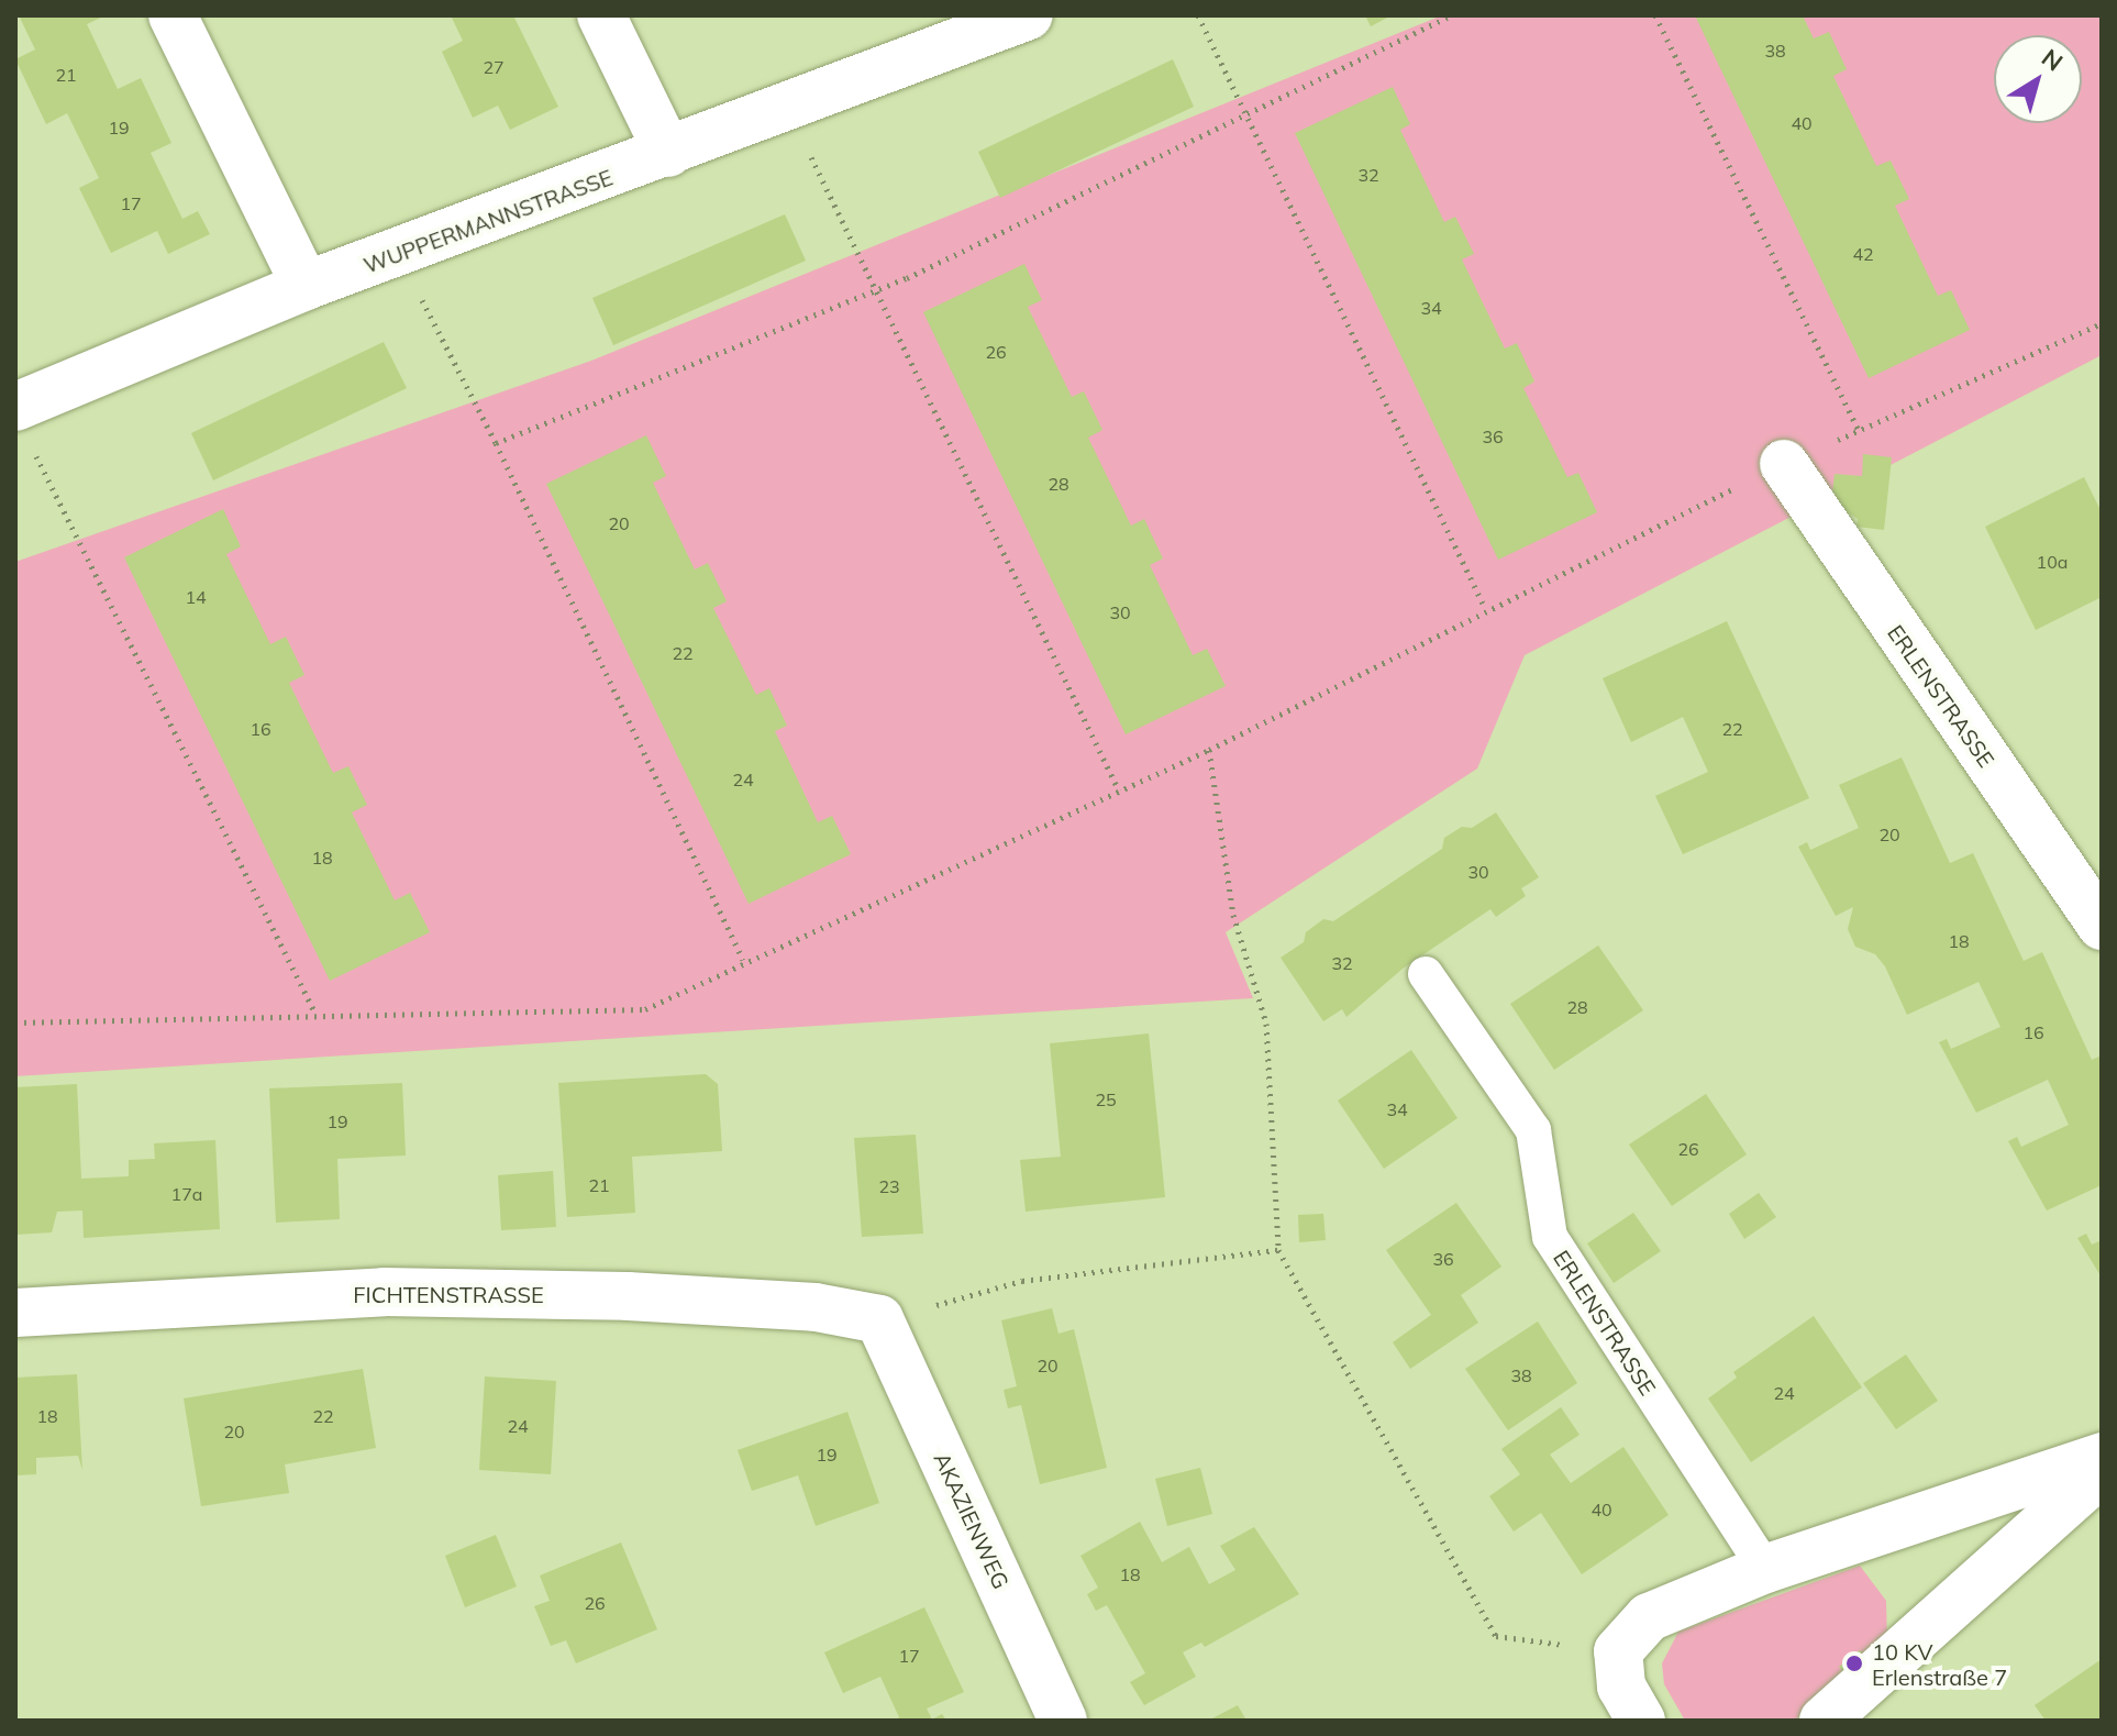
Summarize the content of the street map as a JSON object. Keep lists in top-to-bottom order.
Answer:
{
  "streets": {
    "street": [
      "WUPPERMANNSTRASSE",
      "ERLENSTRASSE",
      "FICHTENSTRASSE",
      "AKAZIENWEG"
    ]
  },
  "crossings": [
    ["FICHTENSTRASSE", "AKAZIENWEG"]
  ],
  "places": ["10 KV Erlenstraße 7"],
  "house_numbers": [
    "38",
    "27",
    "21",
    "40",
    "19",
    "32",
    "17",
    "42",
    "34",
    "26",
    "36",
    "28",
    "20",
    "10a",
    "14",
    "30",
    "22",
    "16",
    "22",
    "24",
    "20",
    "18",
    "30",
    "18",
    "32",
    "28",
    "16",
    "25",
    "34",
    "19",
    "26",
    "21",
    "23",
    "17a",
    "36",
    "20",
    "38",
    "24",
    "18",
    "22",
    "24",
    "20",
    "19",
    "40",
    "18",
    "26",
    "17"
  ],
  "north": "top right"
}
